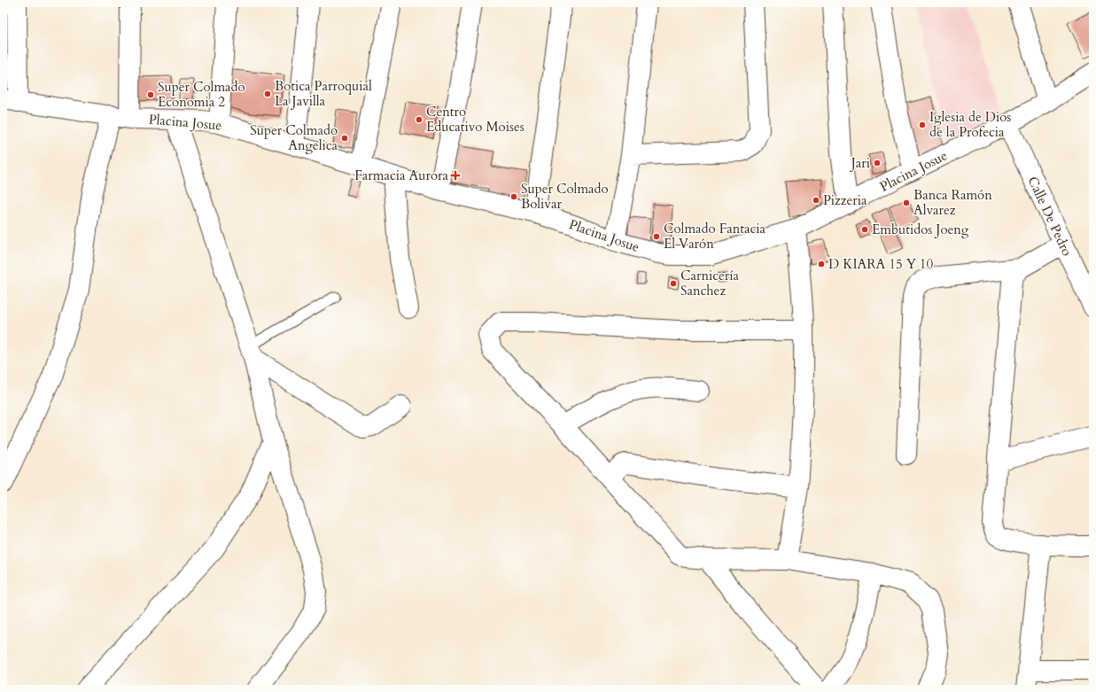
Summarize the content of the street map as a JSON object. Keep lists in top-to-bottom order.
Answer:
{
  "streets": {
    "street": ["Placina Josue", "Calle De Pedro"]
  },
  "crossings": [
    ["Placina Josue", "Calle De Pedro"]
  ],
  "places": {
    "other": [
      "Botica Parroquial La Javilla",
      "Super Colmado Economia 2",
      "Centro Educativo Moises",
      "Iglesia de Dios de la Profecia",
      "Super Colmado Angelica",
      "Jari",
      "Super Colmado Bolivar",
      "Pizzeria",
      "Banca Ramón Alvarez",
      "Embutidos Joeng",
      "Colmado Fantacia El Varón",
      "D KIARA 15 Y 10",
      "Carnicería Sanchez"
    ],
    "health": ["Farmacia Aurora"]
  }
}
